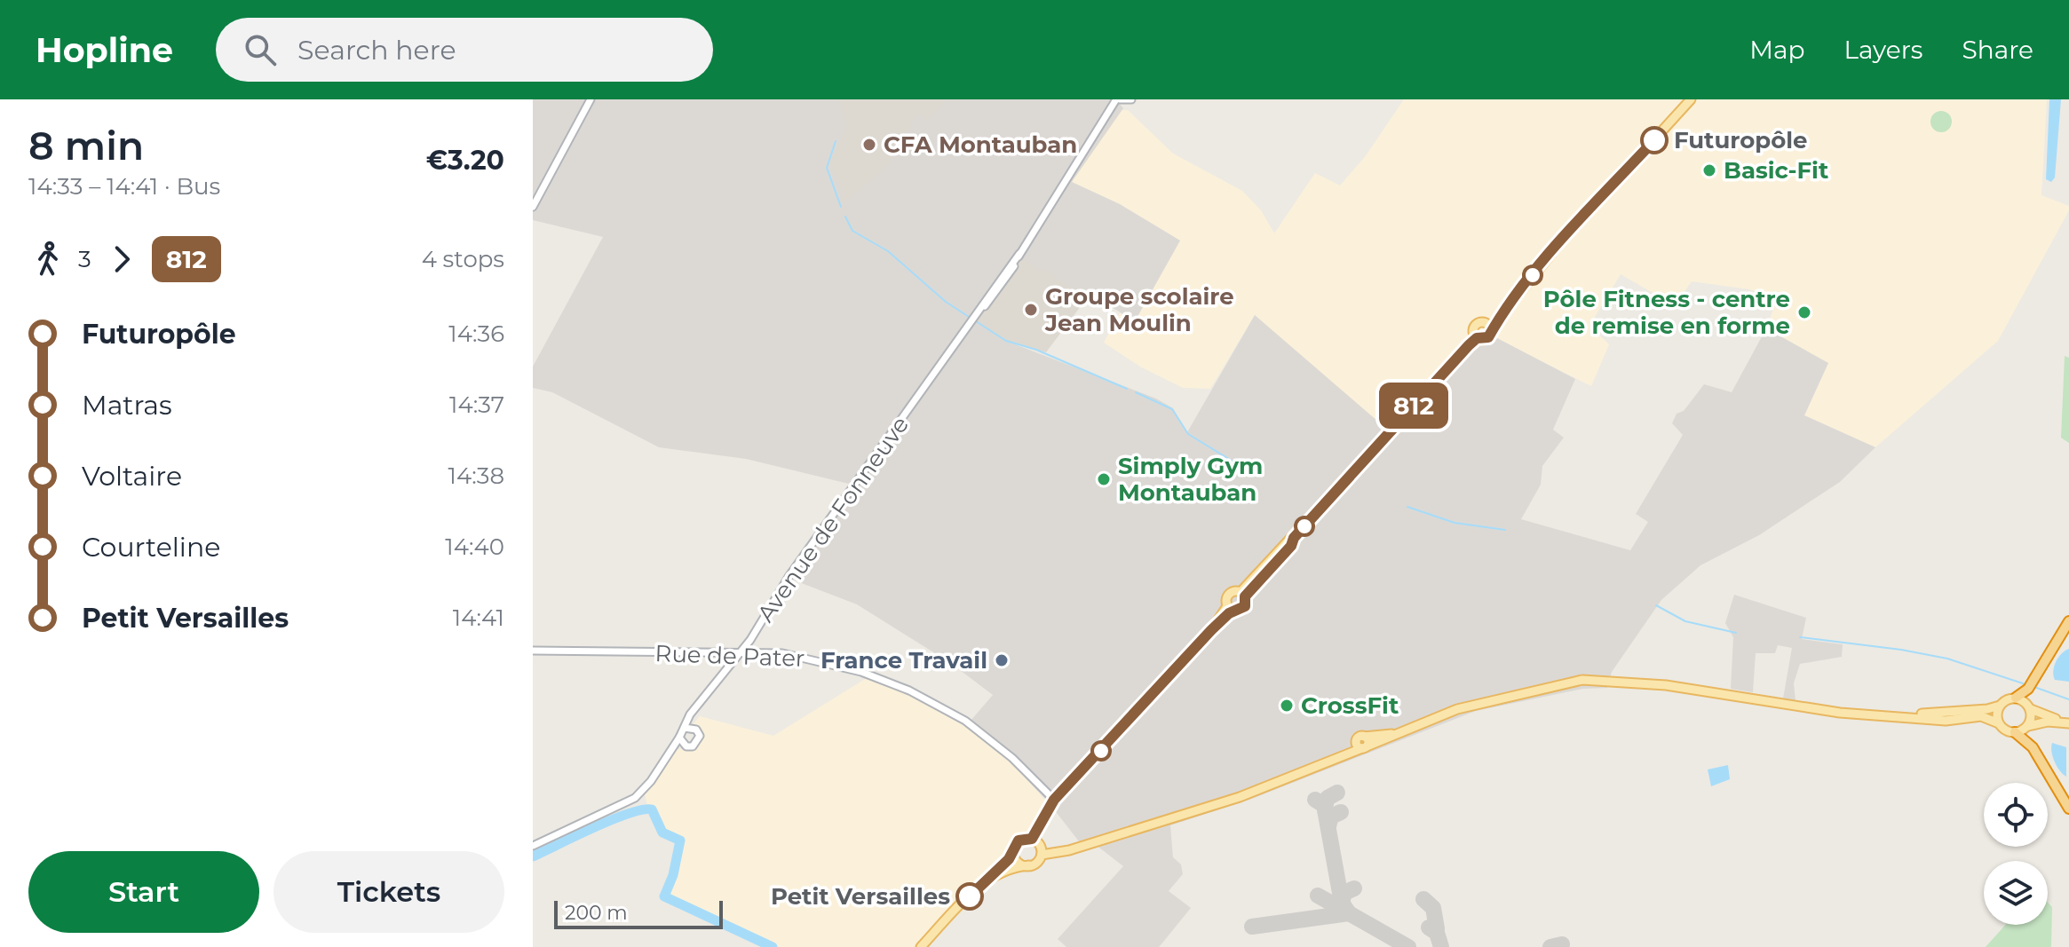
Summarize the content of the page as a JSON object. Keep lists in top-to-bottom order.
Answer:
{
  "streets": {
    "street": ["Avenue de Fonneuve", "Rue de Pater"]
  },
  "crossings": [
    ["Avenue de Fonneuve", "Rue de Pater"]
  ],
  "places": [
    "Futuropôle",
    "CFA Montauban",
    "Basic-Fit",
    "Groupe scolaire Jean Moulin",
    "Pôle Fitness - centre de remise en forme",
    "Simply Gym Montauban",
    "France Travail",
    "CrossFit",
    "Petit Versailles"
  ],
  "lines": ["bus line 812"],
  "scale_bar": "200 m",
  "page": {
    "header": "Hopline",
    "search": "Search here",
    "nav": ["Map", "Layers", "Share"],
    "heading": ["8 min", "14:33 – 14:41 · Bus", "€3.20"],
    "on_map": "812",
    "legs": ["3", "812", "4 stops"],
    "list": [
      {
        "name": "Futuropôle",
        "value": "14:36"
      },
      {
        "name": "Matras",
        "value": "14:37"
      },
      {
        "name": "Voltaire",
        "value": "14:38"
      },
      {
        "name": "Courteline",
        "value": "14:40"
      },
      {
        "name": "Petit Versailles",
        "value": "14:41"
      }
    ],
    "buttons": ["Start", "Tickets"],
    "scale": "200 m"
  }
}
